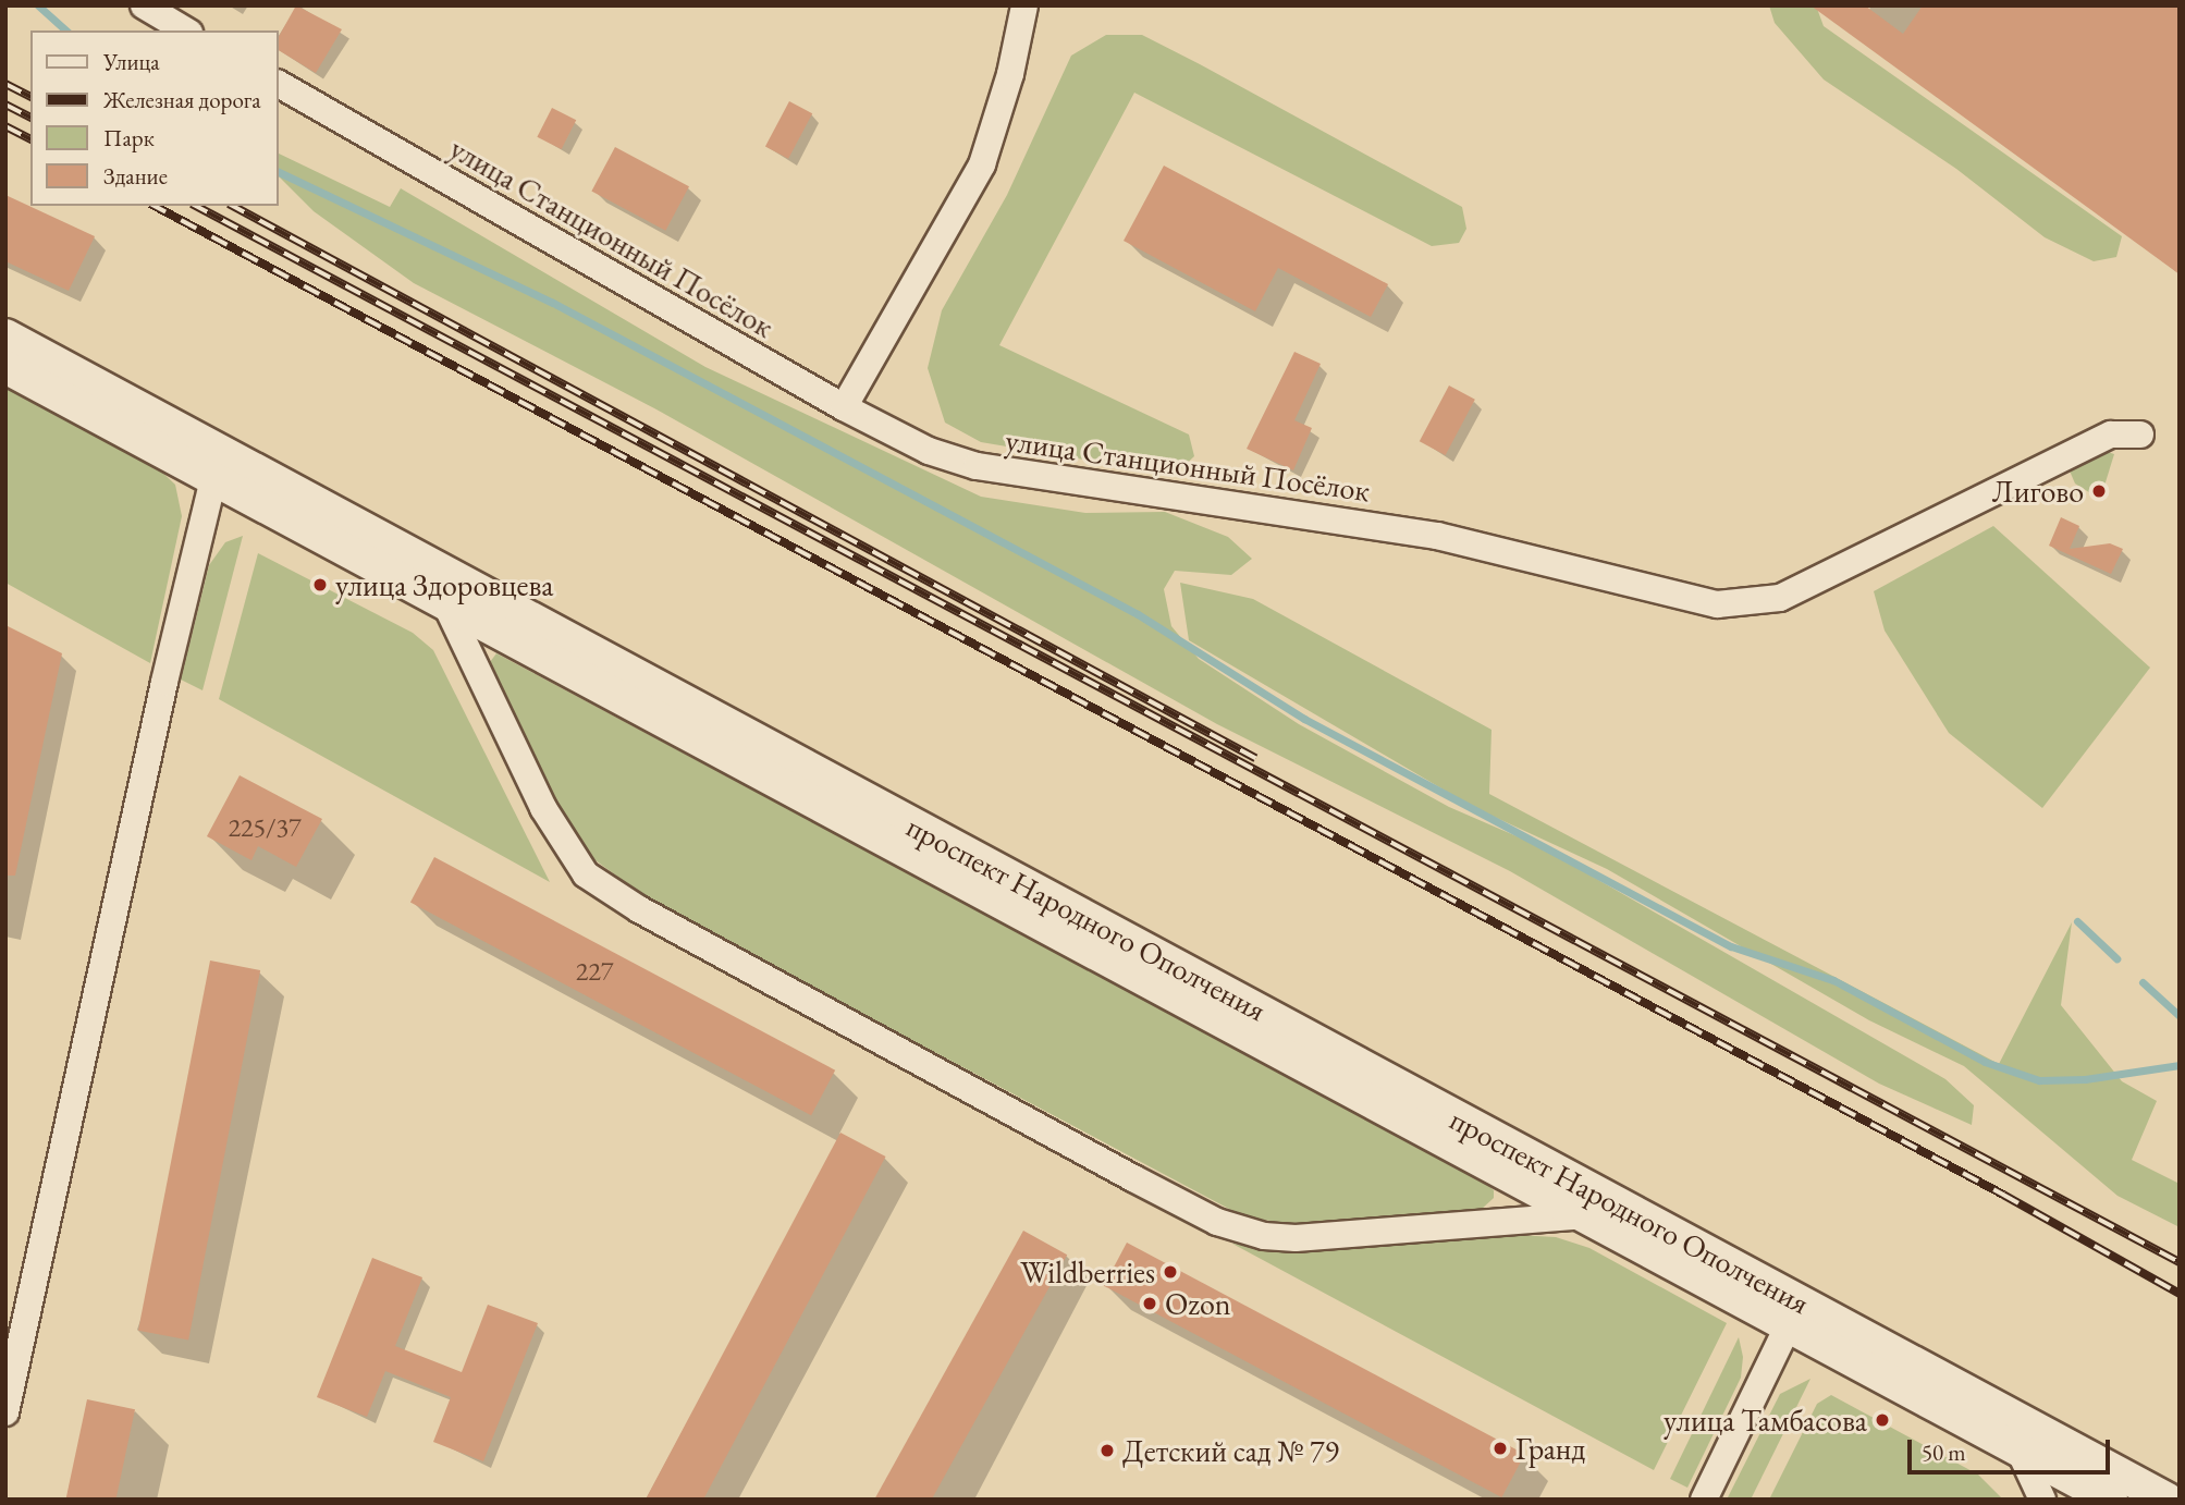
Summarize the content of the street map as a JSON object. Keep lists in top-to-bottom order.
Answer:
{
  "streets": {
    "street": ["улица Станционный Посёлок", "проспект Народного Ополчения"]
  },
  "places": [
    "Лигово",
    "улица Здоровцева",
    "Wildberries",
    "Ozon",
    "улица Тамбасова",
    "Гранд",
    "Детский сад № 79"
  ],
  "house_numbers": ["225/37", "227"],
  "legend": [
    "Улица",
    "Железная дорога",
    "Парк",
    "Здание"
  ],
  "scale_bar": "50 m"
}
